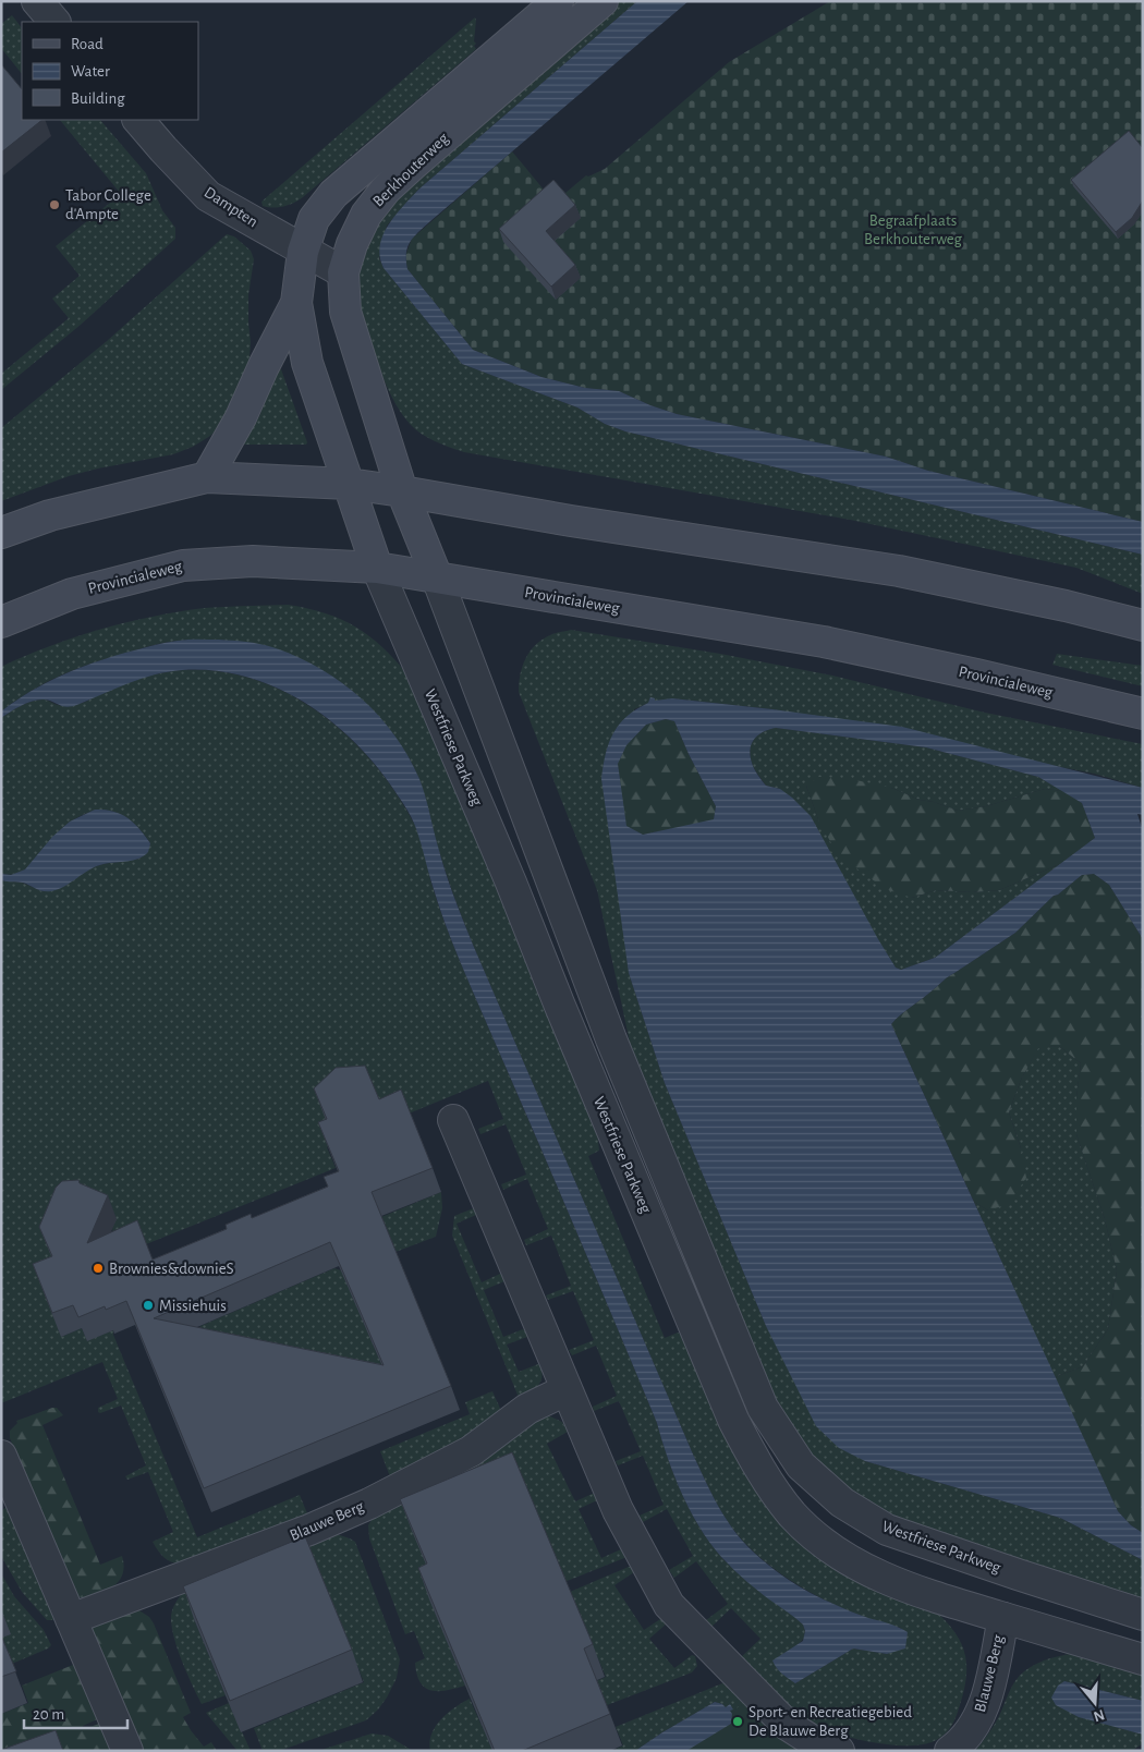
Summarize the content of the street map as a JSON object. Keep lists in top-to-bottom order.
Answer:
{
  "streets": {
    "main road": ["Berkhouterweg", "Provincialeweg"],
    "street": ["Dampten", "Westfriese Parkweg", "Blauwe Berg"]
  },
  "crossings": [
    ["Berkhouterweg", "Dampten"],
    ["Berkhouterweg", "Provincialeweg"],
    ["Berkhouterweg", "Westfriese Parkweg"],
    ["Provincialeweg", "Westfriese Parkweg"],
    ["Westfriese Parkweg", "Blauwe Berg"]
  ],
  "parks": ["Begraafplaats Berkhouterweg"],
  "places": [
    "Tabor College d'Ampte",
    "Brownies&downieS",
    "Missiehuis",
    "Sport- en Recreatiegebied De Blauwe Berg"
  ],
  "legend": ["Road", "Water", "Building"],
  "scale_bar": "20 m",
  "north": "bottom"
}
